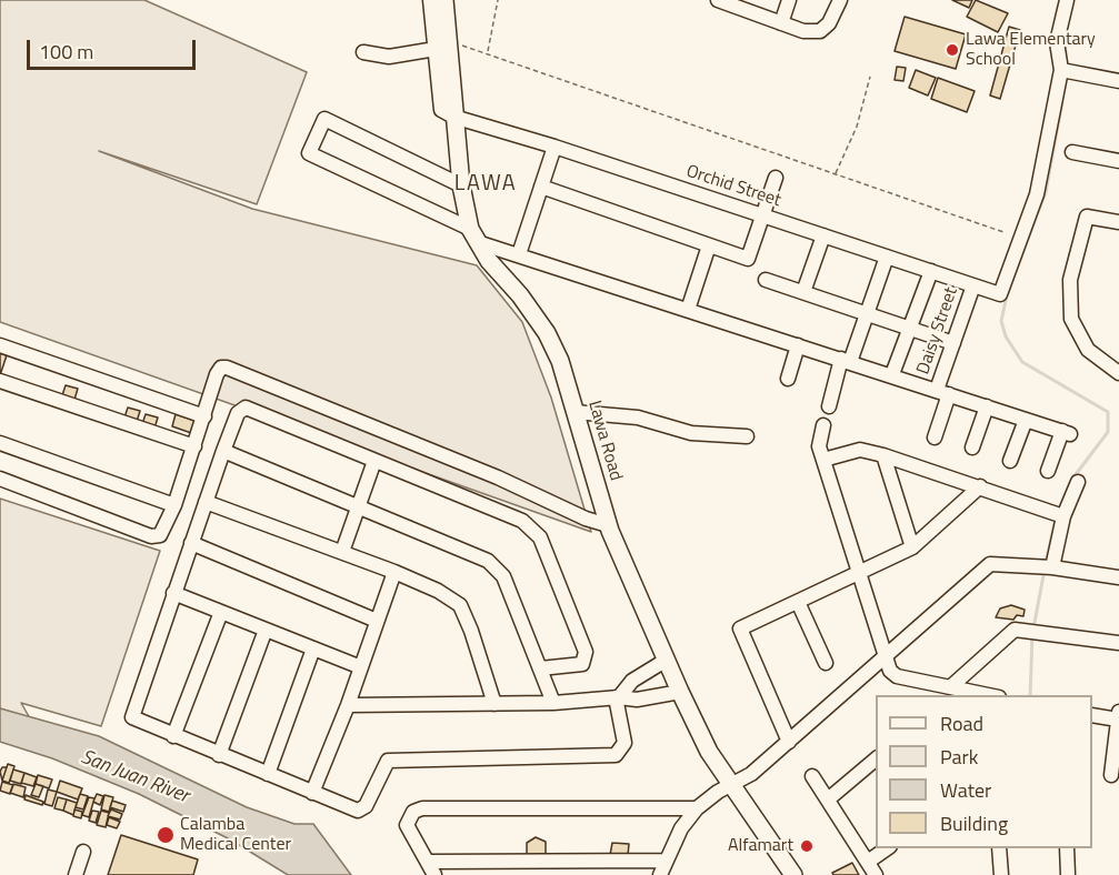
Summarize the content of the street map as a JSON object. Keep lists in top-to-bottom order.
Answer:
{
  "streets": {
    "main road": ["Lawa Road"],
    "street": ["Orchid Street", "Daisy Street"]
  },
  "crossings": [
    ["Orchid Street", "Daisy Street"],
    ["Orchid Street", "Lawa Road"]
  ],
  "districts": ["LAWA"],
  "water": ["San Juan River"],
  "places": ["Lawa Elementary School", "Calamba Medical Center", "Alfamart"],
  "legend": [
    "Road",
    "Park",
    "Water",
    "Building"
  ],
  "scale_bar": "100 m"
}
